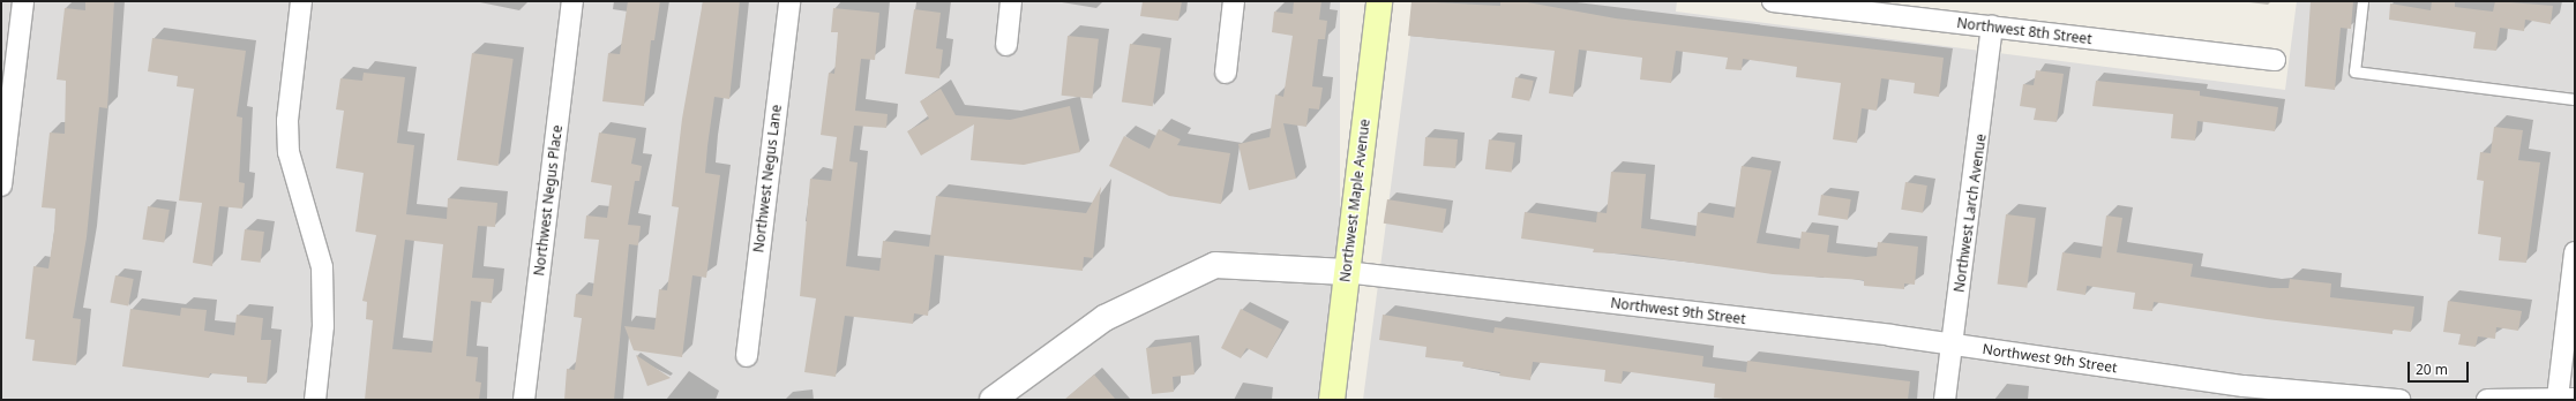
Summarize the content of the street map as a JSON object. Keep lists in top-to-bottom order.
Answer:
{
  "streets": {
    "main road": ["Northwest Maple Avenue"],
    "street": [
      "Northwest 8th Street",
      "Northwest Negus Lane",
      "Northwest Negus Place",
      "Northwest Larch Avenue",
      "Northwest 9th Street"
    ]
  },
  "crossings": [
    ["Northwest 8th Street", "Northwest Larch Avenue"],
    ["Northwest Maple Avenue", "Northwest 9th Street"],
    ["Northwest Larch Avenue", "Northwest 9th Street"]
  ],
  "scale_bar": "20 m"
}
